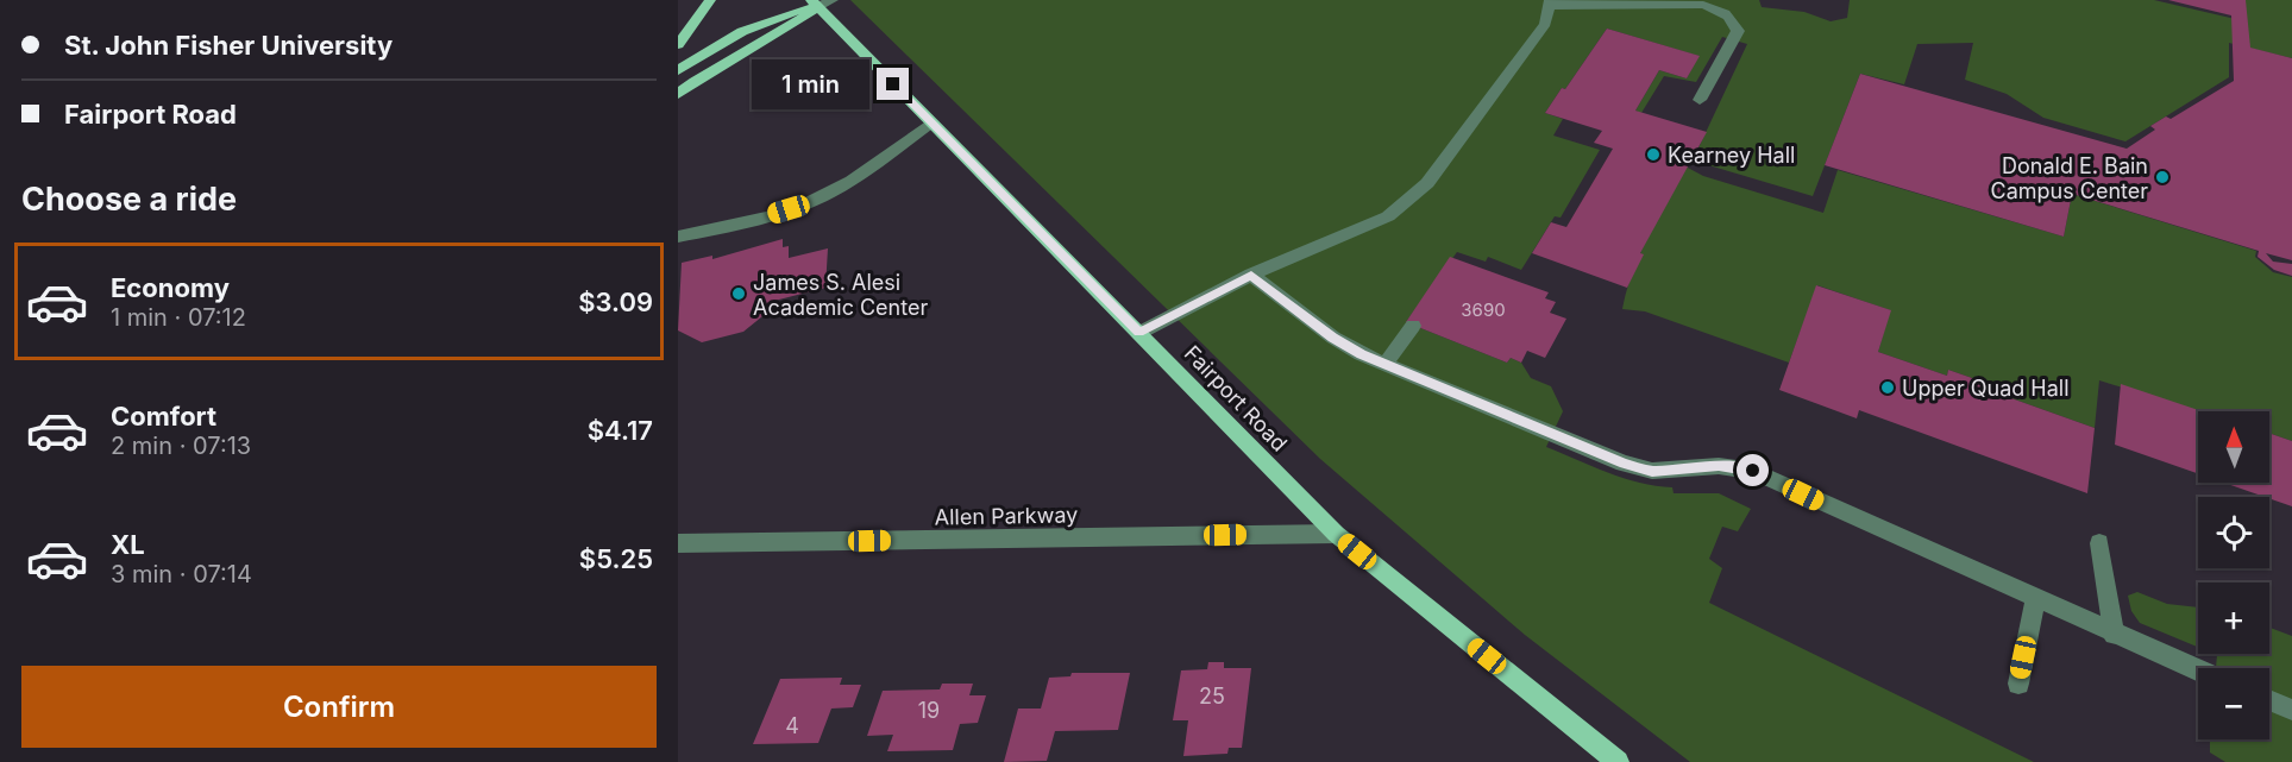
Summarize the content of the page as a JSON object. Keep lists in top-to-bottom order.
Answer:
{
  "streets": {
    "main road": ["Fairport Road"],
    "street": ["Allen Parkway"]
  },
  "crossings": [
    ["Fairport Road", "Allen Parkway"]
  ],
  "places": [
    "Kearney Hall",
    "Donald E. Bain Campus Center",
    "James S. Alesi Academic Center",
    "Upper Quad Hall"
  ],
  "house_numbers": [
    "3690",
    "25",
    "19",
    "4"
  ],
  "north": "top",
  "page": {
    "banner": ["St. John Fisher University", "Fairport Road"],
    "bubble": "1 min",
    "heading": "Choose a ride",
    "list": [
      {
        "name": "Economy",
        "note": "1 min · 07:12",
        "value": "$3.09"
      },
      {
        "name": "Comfort",
        "note": "2 min · 07:13",
        "value": "$4.17"
      },
      {
        "name": "XL",
        "note": "3 min · 07:14",
        "value": "$5.25"
      }
    ],
    "map_buttons": ["+", "−"],
    "buttons": "Confirm"
  }
}
